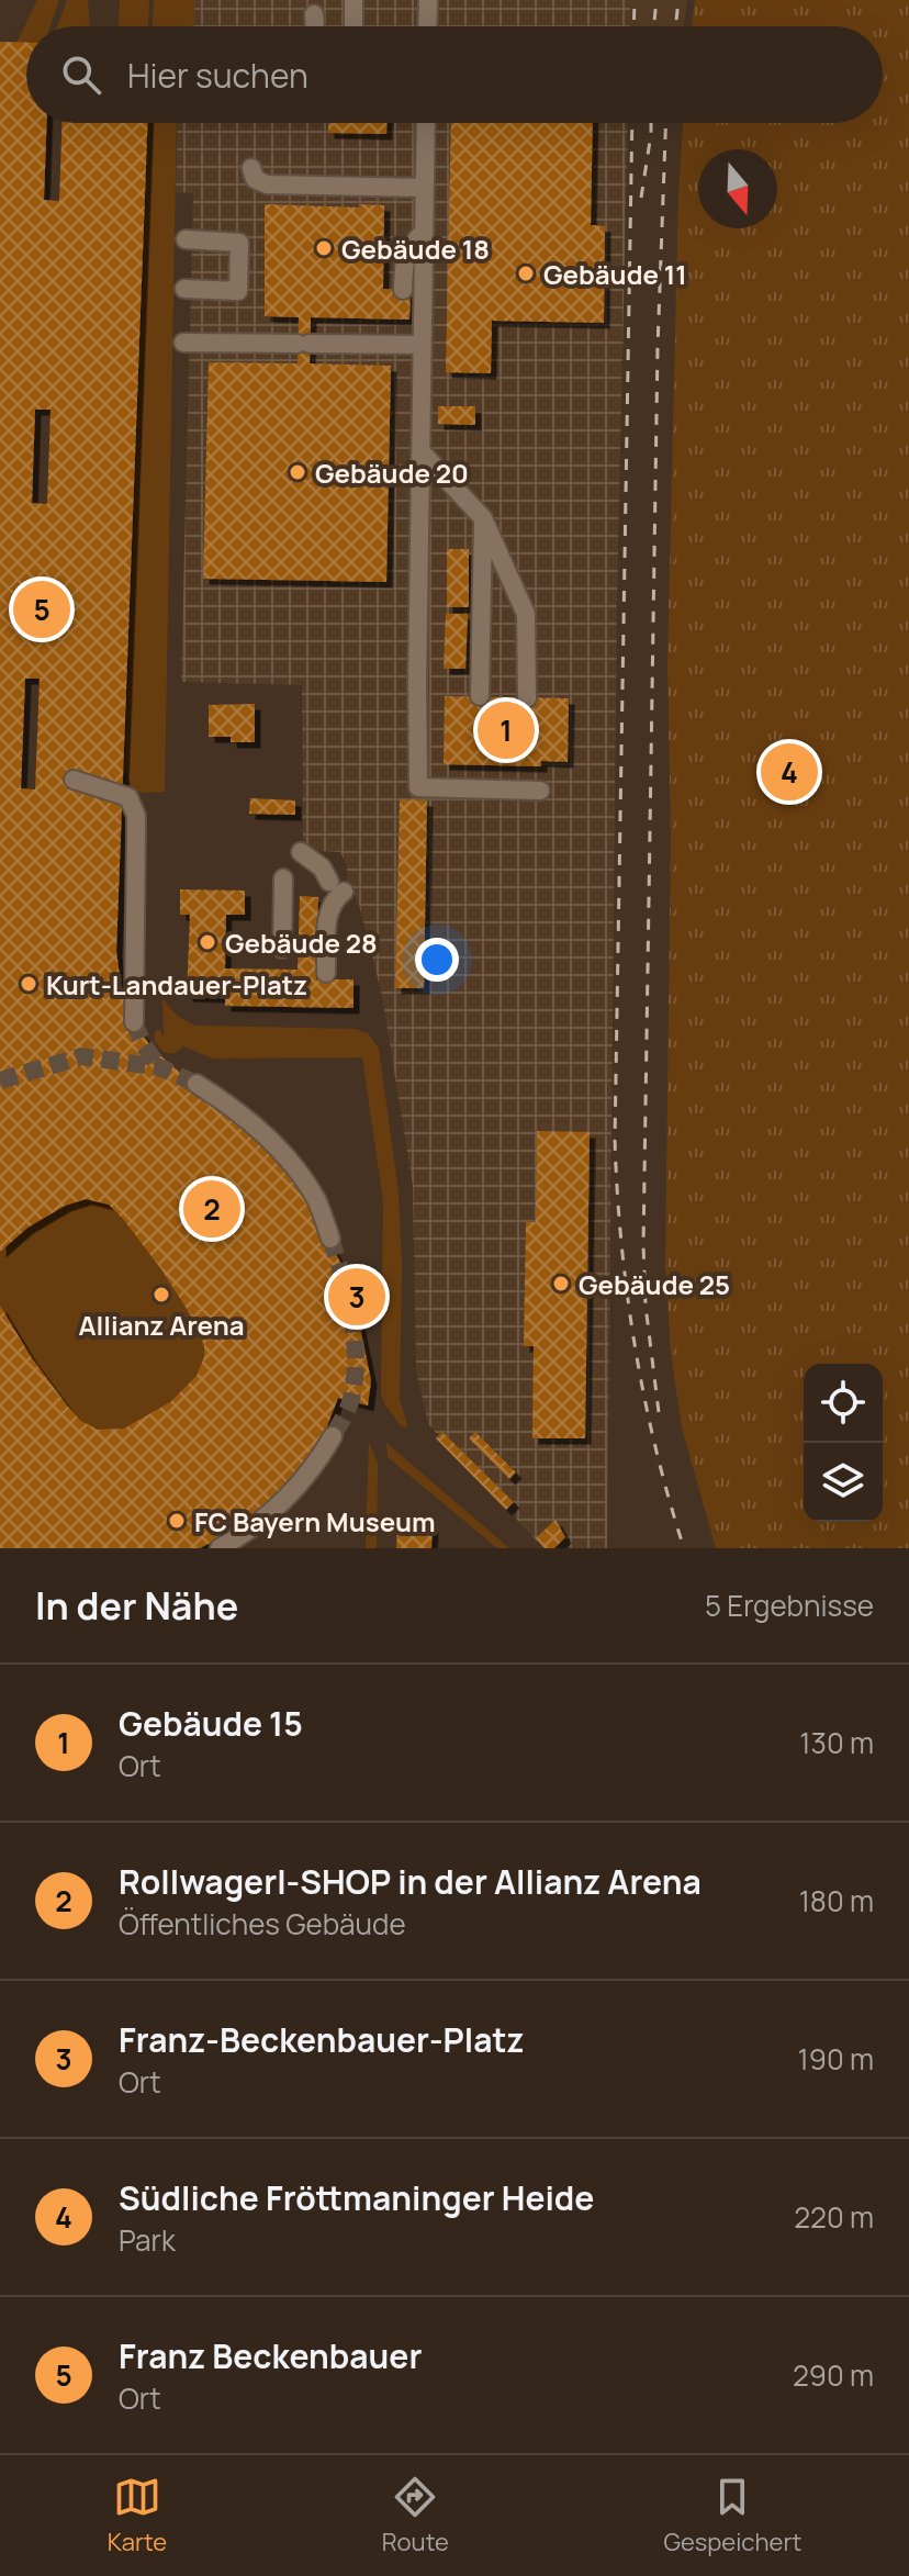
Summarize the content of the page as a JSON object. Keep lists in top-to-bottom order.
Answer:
{
  "places": [
    "Gebäude 18",
    "Gebäude 11",
    "Gebäude 20",
    "Gebäude 28",
    "Kurt-Landauer-Platz",
    "Gebäude 25",
    "Allianz Arena",
    "FC Bayern Museum"
  ],
  "north": "bottom",
  "page": {
    "search": "Hier suchen",
    "pins": [
      "5",
      "1",
      "4",
      "2",
      "3"
    ],
    "heading": ["In der Nähe", "5 Ergebnisse"],
    "list": [
      {
        "mark": "1",
        "name": "Gebäude 15",
        "note": "Ort",
        "value": "130 m"
      },
      {
        "mark": "2",
        "name": "Rollwagerl-SHOP in der Allianz Arena",
        "note": "Öffentliches Gebäude",
        "value": "180 m"
      },
      {
        "mark": "3",
        "name": "Franz-Beckenbauer-Platz",
        "note": "Ort",
        "value": "190 m"
      },
      {
        "mark": "4",
        "name": "Südliche Fröttmaninger Heide",
        "note": "Park",
        "value": "220 m"
      },
      {
        "mark": "5",
        "name": "Franz Beckenbauer",
        "note": "Ort",
        "value": "290 m"
      }
    ],
    "nav": ["Karte", "Route", "Gespeichert"]
  }
}
